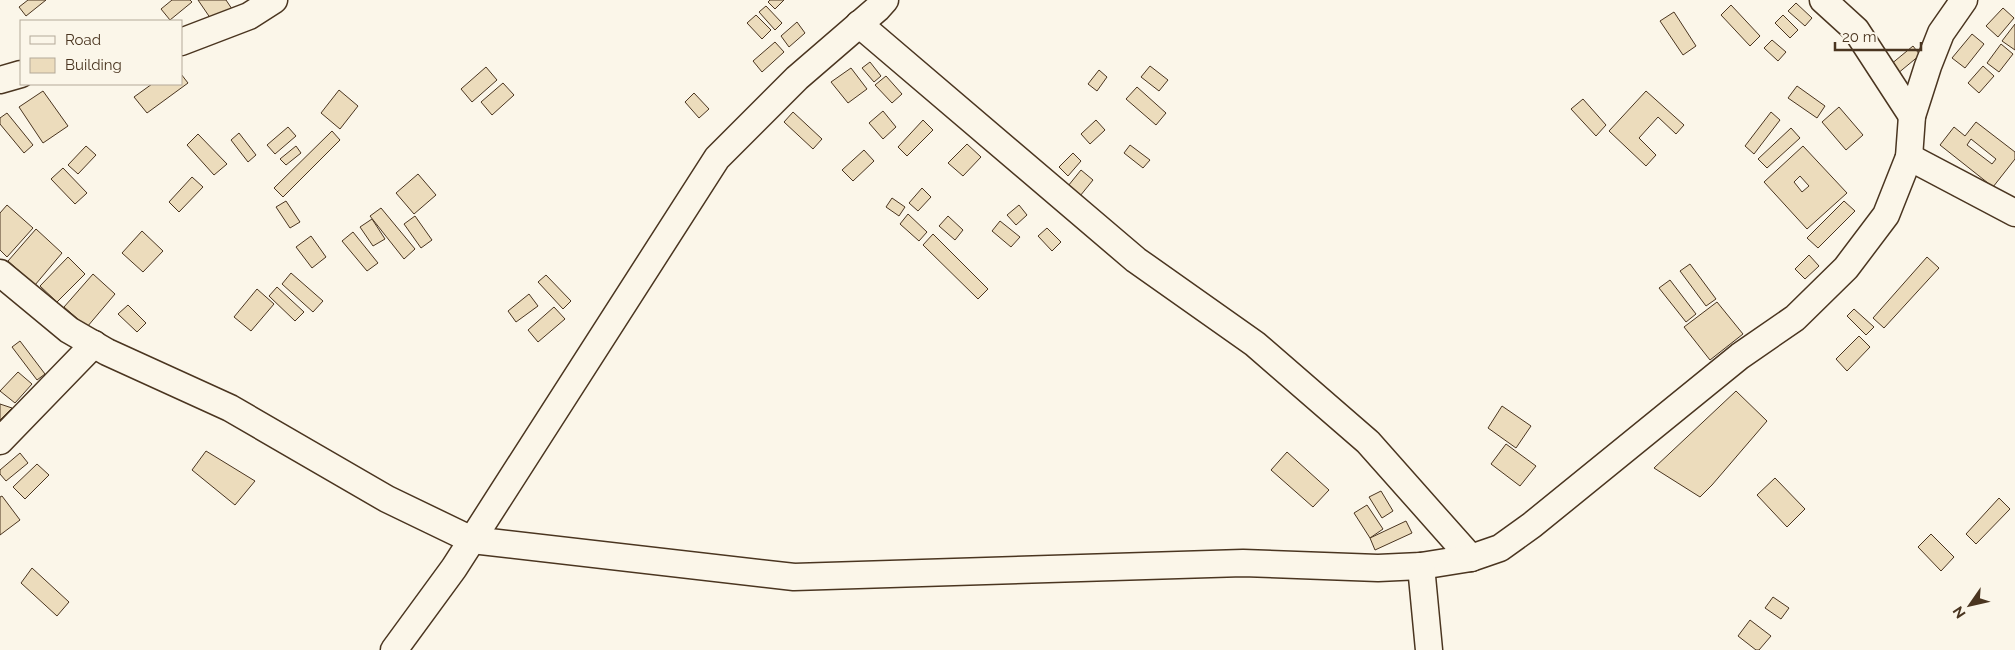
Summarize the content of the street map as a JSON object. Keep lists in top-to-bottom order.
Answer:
{
  "legend": ["Road", "Building"],
  "scale_bar": "20 m",
  "north": "bottom left"
}
